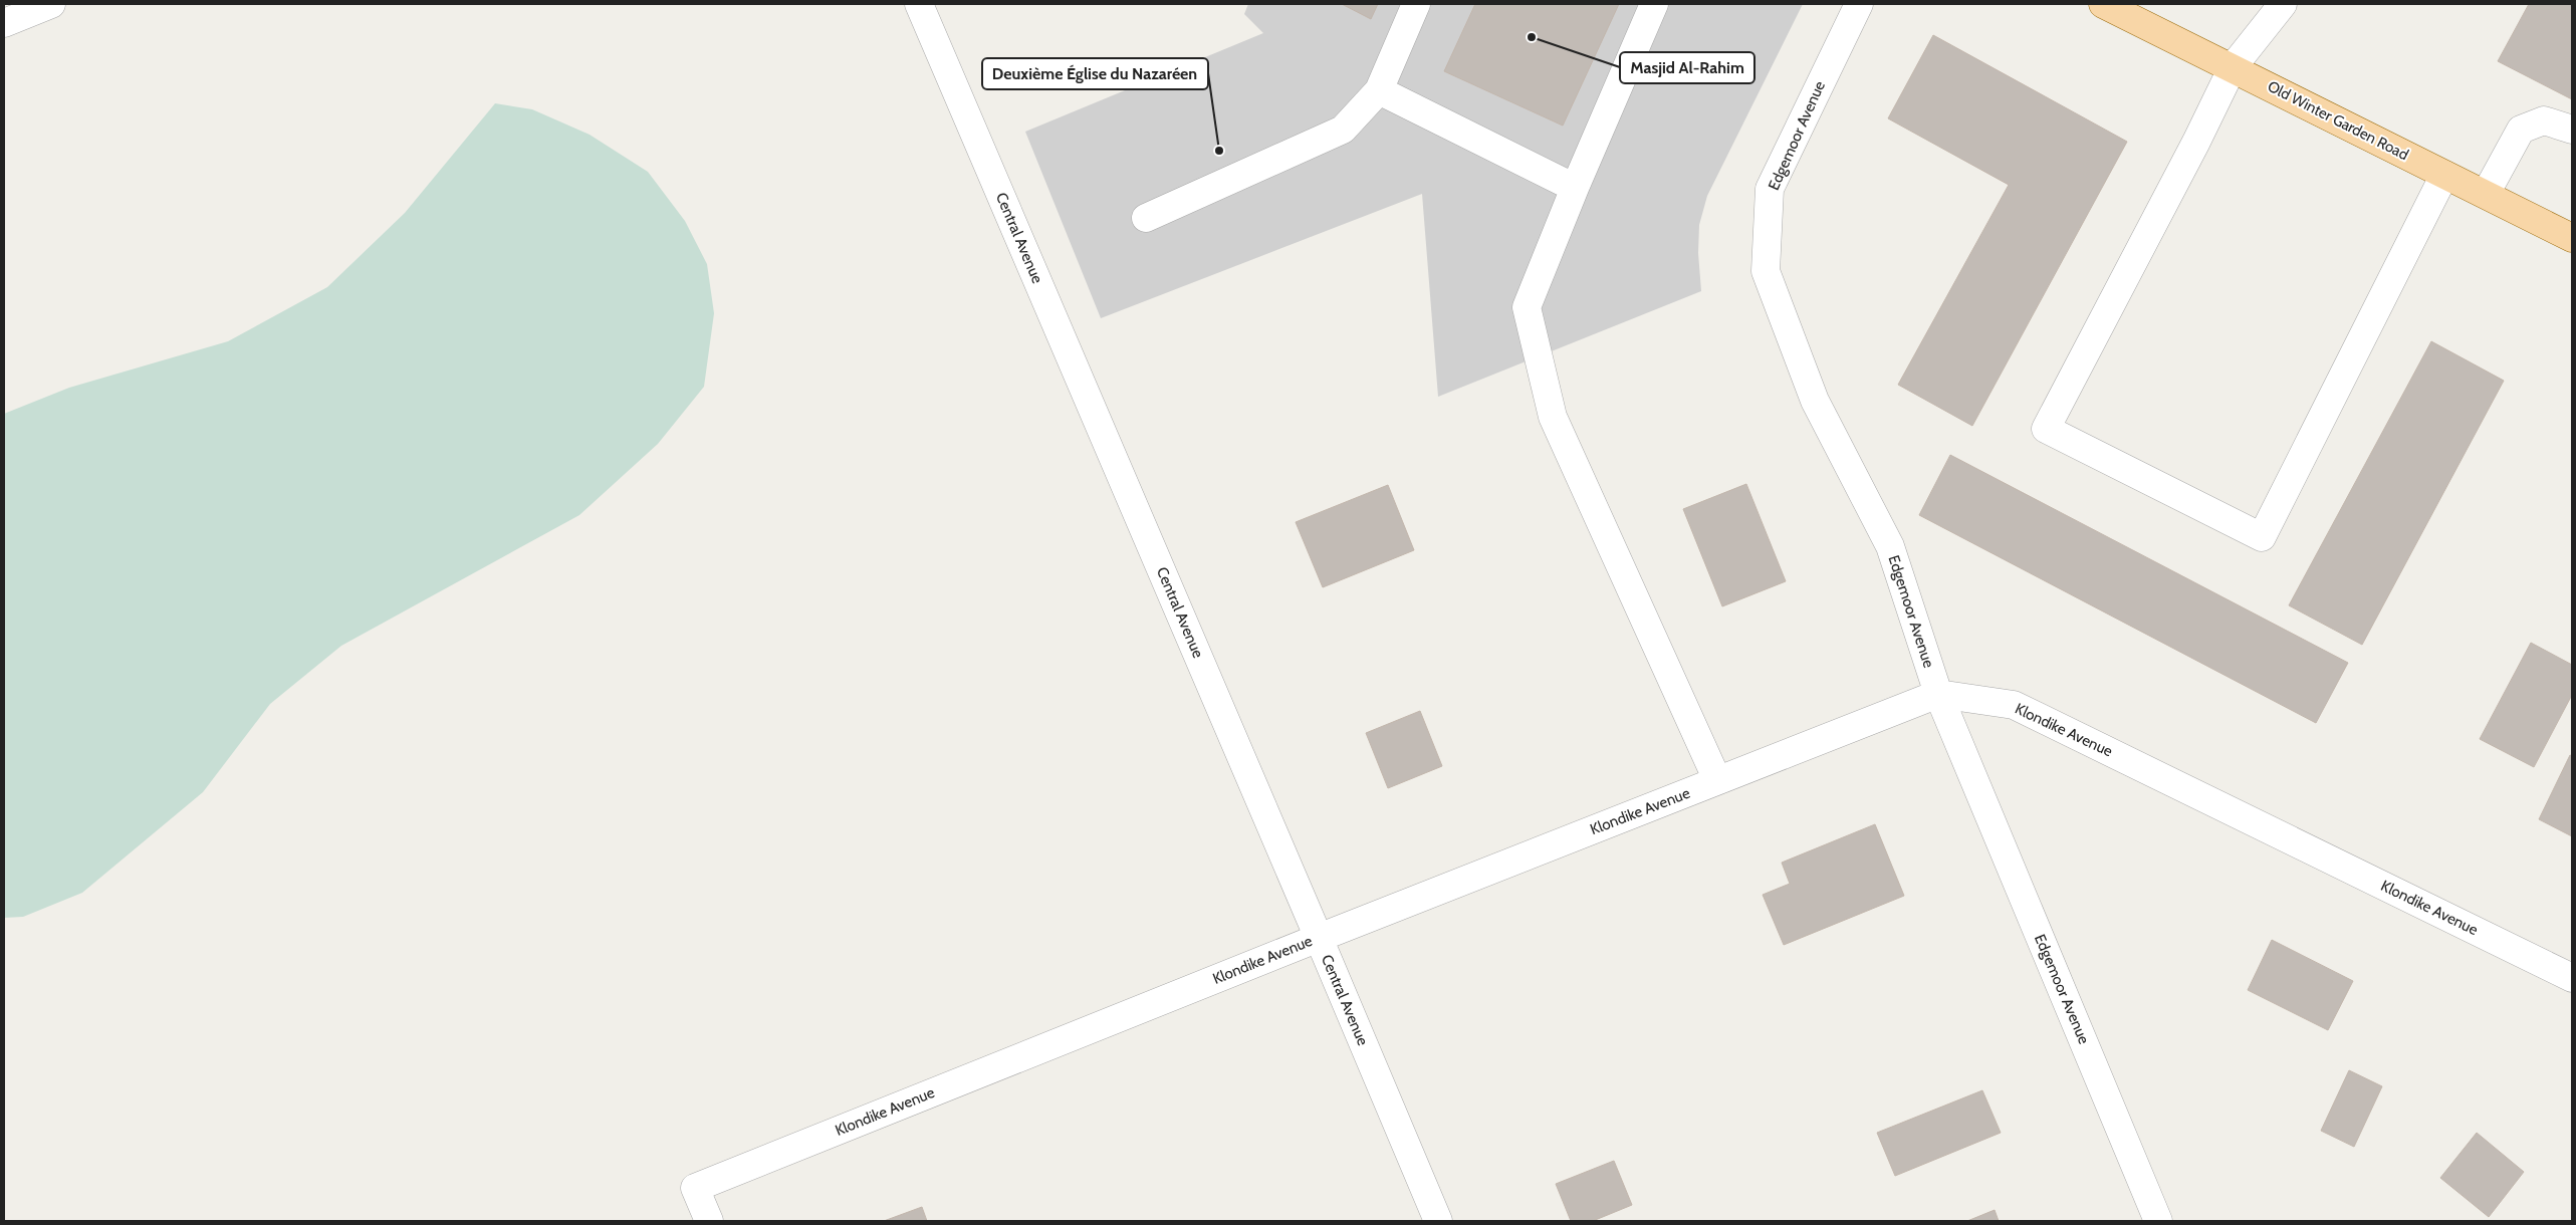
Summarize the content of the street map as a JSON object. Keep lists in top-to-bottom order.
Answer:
{
  "streets": {
    "main road": ["Old Winter Garden Road"],
    "street": ["Edgemoor Avenue", "Central Avenue", "Klondike Avenue"]
  },
  "crossings": [
    ["Edgemoor Avenue", "Klondike Avenue"],
    ["Central Avenue", "Klondike Avenue"]
  ],
  "places": ["Masjid Al-Rahim", "Deuxième Église du Nazaréen"]
}
